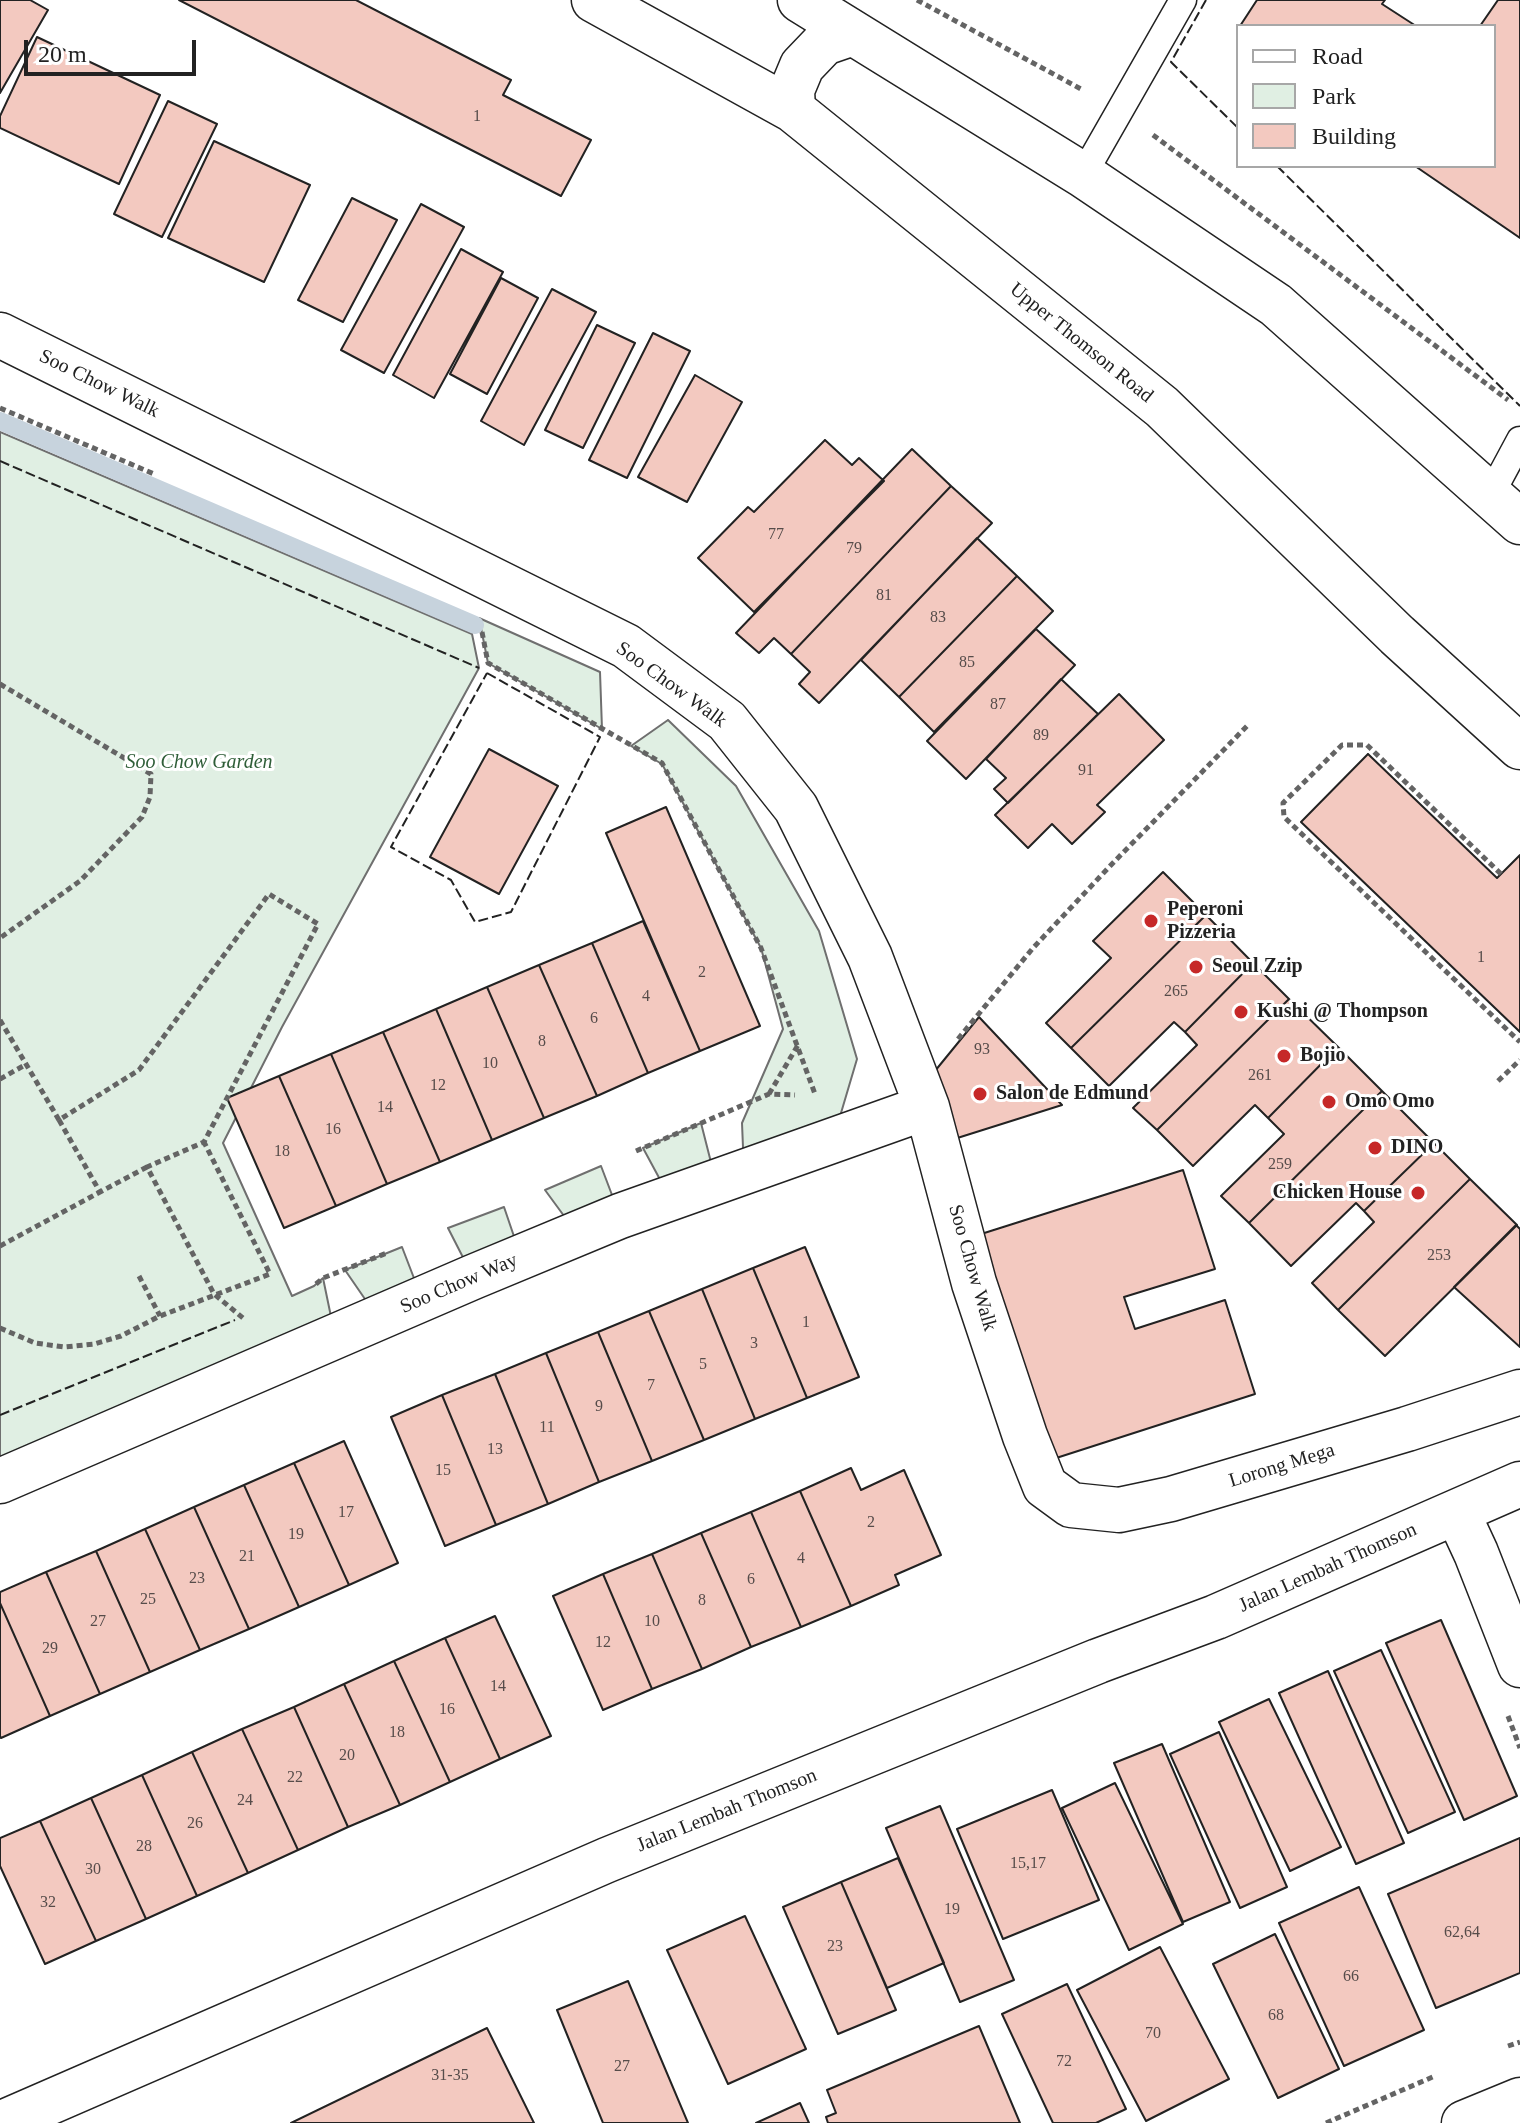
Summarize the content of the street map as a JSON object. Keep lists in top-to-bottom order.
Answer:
{
  "streets": {
    "street": [
      "Upper Thomson Road",
      "Soo Chow Walk",
      "Soo Chow Way",
      "Lorong Mega",
      "Jalan Lembah Thomson"
    ]
  },
  "crossings": [
    ["Soo Chow Walk", "Soo Chow Way"],
    ["Soo Chow Walk", "Lorong Mega"]
  ],
  "parks": ["Soo Chow Garden"],
  "places": [
    "Peperoni Pizzeria",
    "Seoul Zzip",
    "Kushi @ Thompson",
    "Bojio",
    "Salon de Edmund",
    "Omo Omo",
    "DINO",
    "Chicken House"
  ],
  "house_numbers": [
    "1",
    "77",
    "79",
    "81",
    "83",
    "85",
    "87",
    "89",
    "91",
    "1",
    "2",
    "265",
    "4",
    "6",
    "8",
    "93",
    "10",
    "261",
    "12",
    "14",
    "16",
    "18",
    "259",
    "253",
    "1",
    "3",
    "5",
    "7",
    "9",
    "11",
    "13",
    "15",
    "17",
    "2",
    "19",
    "21",
    "4",
    "23",
    "6",
    "25",
    "8",
    "27",
    "10",
    "12",
    "29",
    "14",
    "16",
    "18",
    "20",
    "22",
    "24",
    "26",
    "28",
    "15,17",
    "30",
    "32",
    "19",
    "62,64",
    "23",
    "66",
    "68",
    "70",
    "72",
    "27",
    "31-35"
  ],
  "legend": ["Road", "Park", "Building"],
  "scale_bar": "20 m"
}
